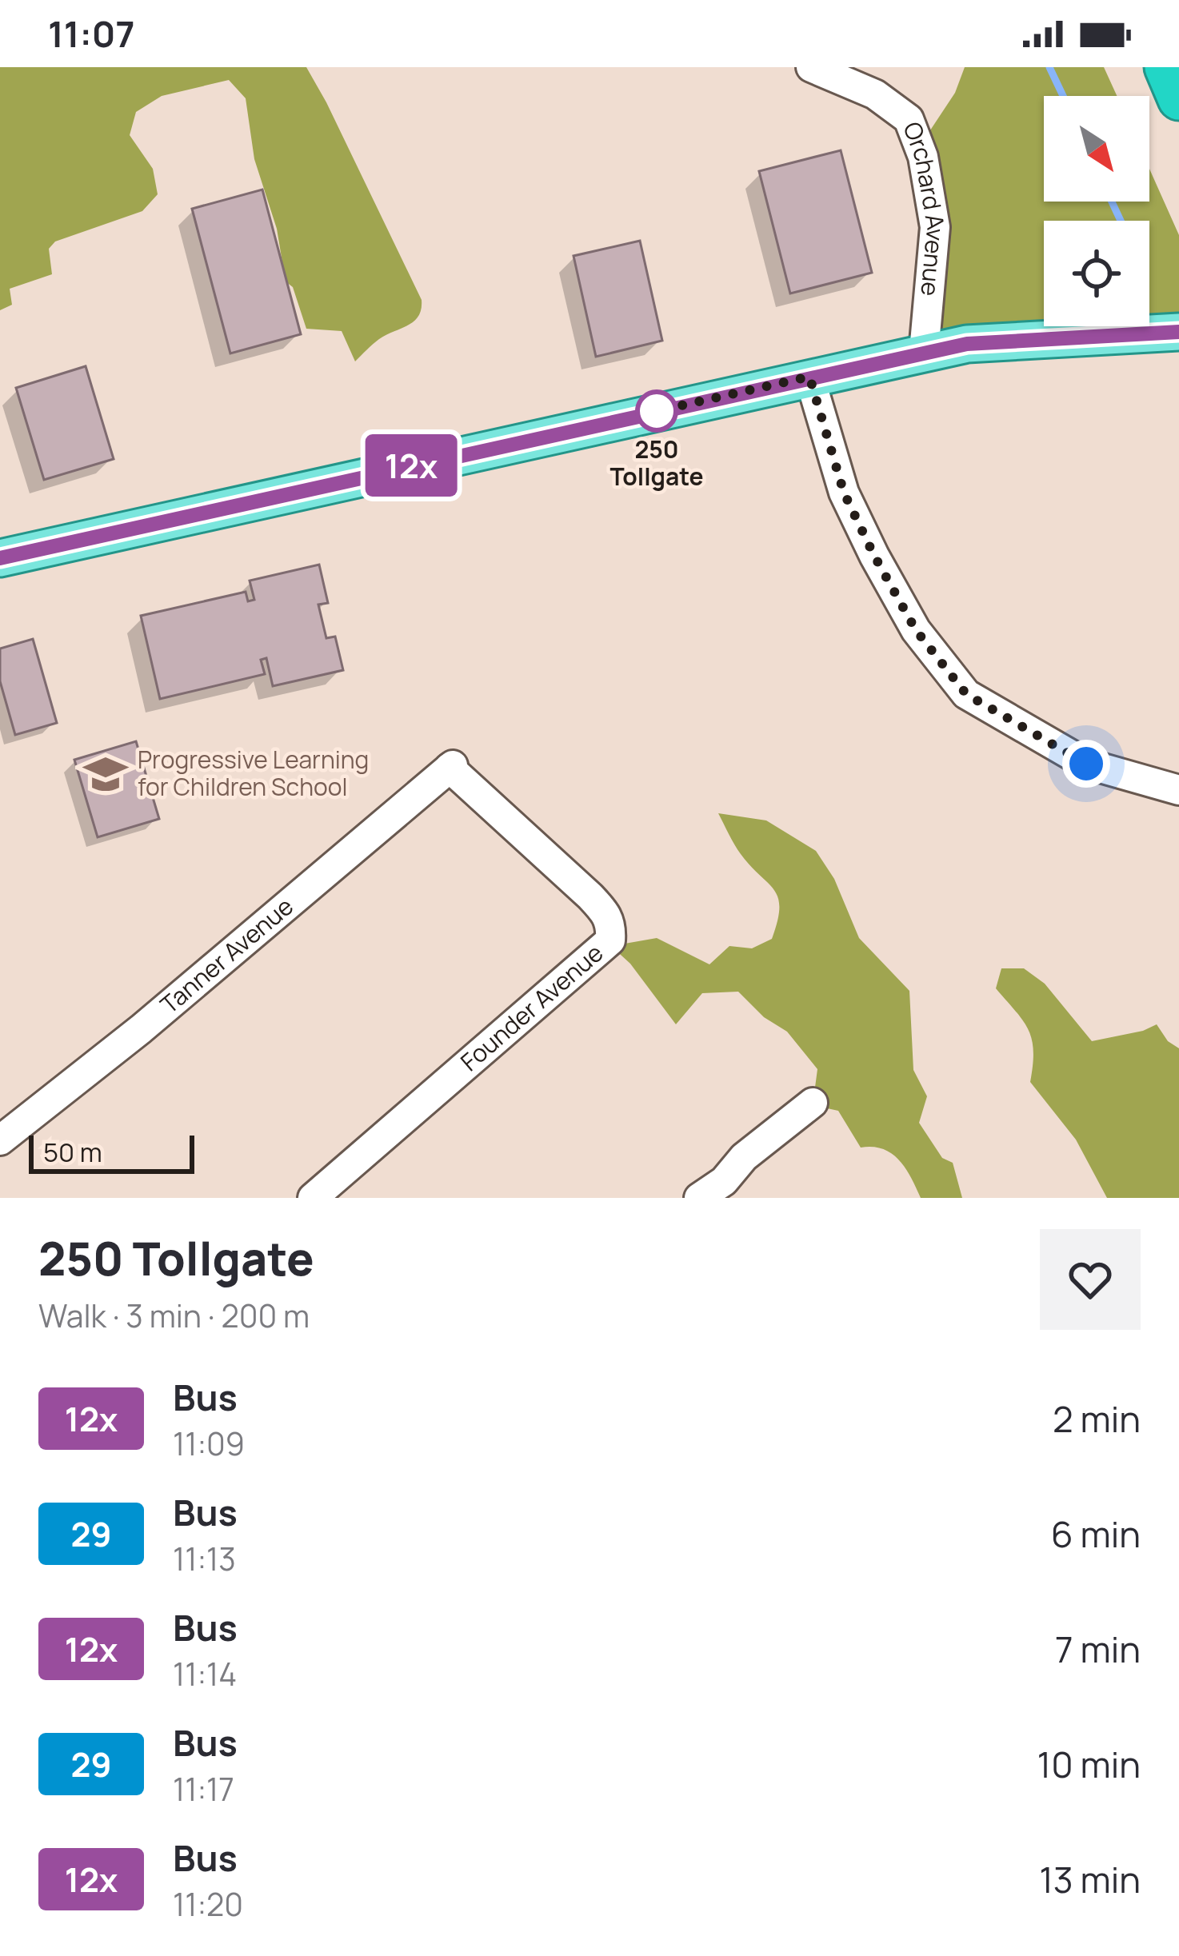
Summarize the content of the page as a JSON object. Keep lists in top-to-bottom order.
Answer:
{
  "streets": {
    "street": ["Orchard Avenue", "Tanner Avenue", "Founder Avenue"]
  },
  "crossings": [
    ["Tanner Avenue", "Founder Avenue"]
  ],
  "places": {
    "other": ["250 Tollgate"],
    "school or university": ["Progressive Learning for Children School"]
  },
  "lines": ["bus line 12x"],
  "scale_bar": "50 m",
  "north": "bottom right",
  "page": {
    "status": "11:07",
    "on_map": "12x",
    "scale": "50 m",
    "heading": ["250 Tollgate", "Walk · 3 min · 200 m"],
    "list": [
      {
        "mark": "12x",
        "name": "Bus",
        "note": "11:09",
        "value": "2 min"
      },
      {
        "mark": "29",
        "name": "Bus",
        "note": "11:13",
        "value": "6 min"
      },
      {
        "mark": "12x",
        "name": "Bus",
        "note": "11:14",
        "value": "7 min"
      },
      {
        "mark": "29",
        "name": "Bus",
        "note": "11:17",
        "value": "10 min"
      },
      {
        "mark": "12x",
        "name": "Bus",
        "note": "11:20",
        "value": "13 min"
      }
    ]
  }
}
